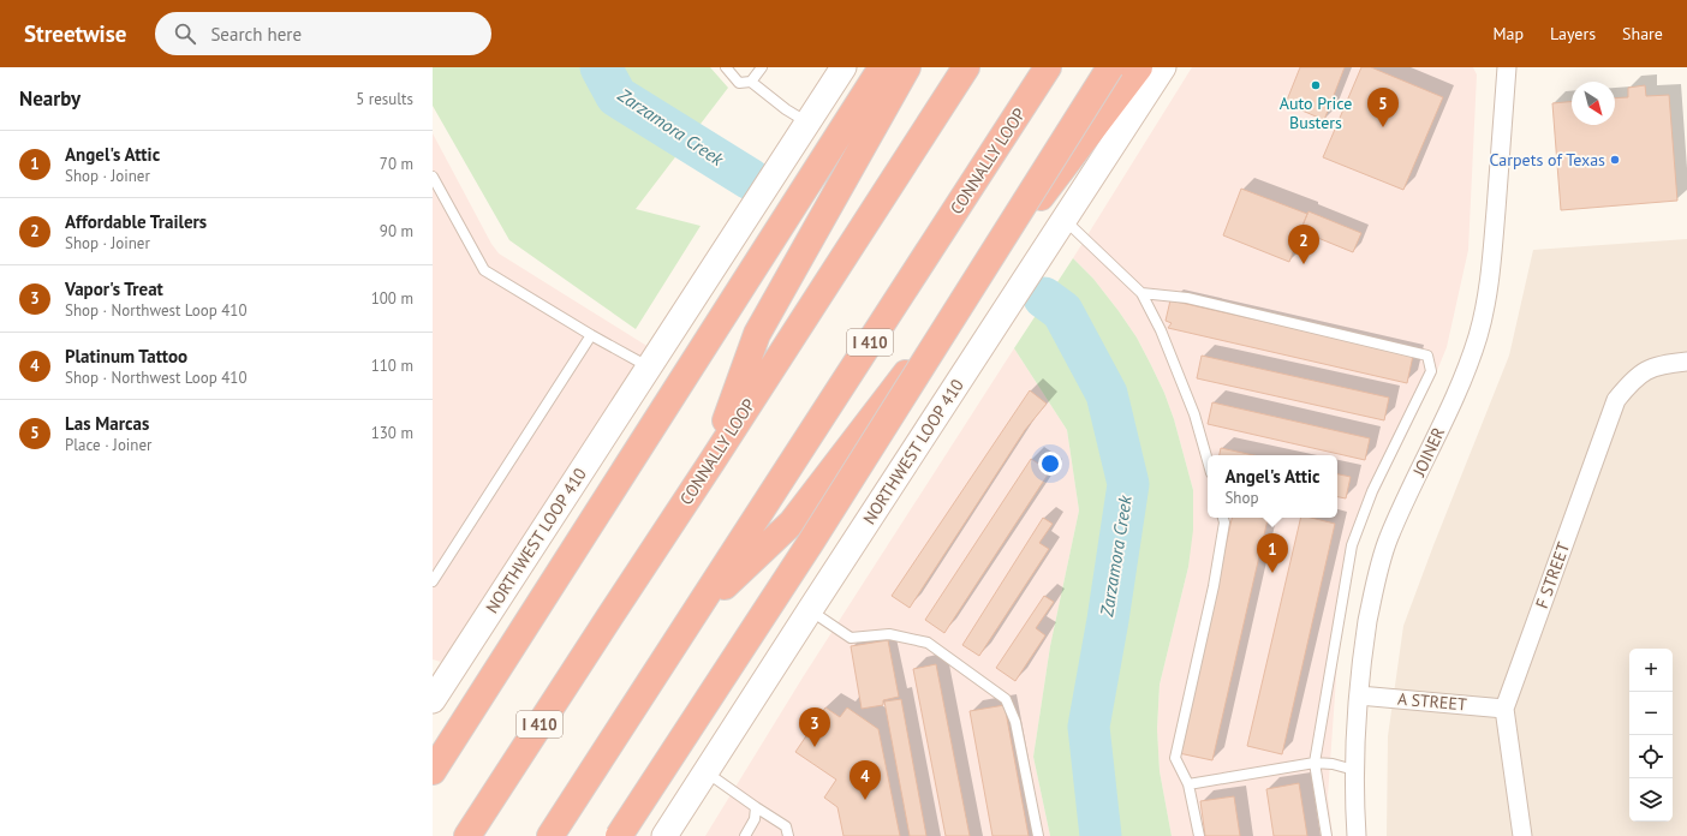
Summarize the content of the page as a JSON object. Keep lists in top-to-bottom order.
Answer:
{
  "streets": {
    "highway": ["CONNALLY LOOP", "I 410"],
    "main road": ["NORTHWEST LOOP 410"],
    "street": ["JOINER", "F STREET", "A STREET"]
  },
  "crossings": [
    ["JOINER", "A STREET"],
    ["F STREET", "A STREET"]
  ],
  "water": ["Zarzamora Creek"],
  "places": ["Auto Price Busters", "Carpets of Texas"],
  "north": "bottom right",
  "page": {
    "header": "Streetwise",
    "search": "Search here",
    "nav": ["Map", "Layers", "Share"],
    "heading": ["Nearby", "5 results"],
    "pins": [
      "5",
      "2",
      "1",
      "3",
      "4"
    ],
    "list": [
      {
        "mark": "1",
        "name": "Angel's Attic",
        "note": "Shop · Joiner",
        "value": "70 m"
      },
      {
        "mark": "2",
        "name": "Affordable Trailers",
        "note": "Shop · Joiner",
        "value": "90 m"
      },
      {
        "mark": "3",
        "name": "Vapor's Treat",
        "note": "Shop · Northwest Loop 410",
        "value": "100 m"
      },
      {
        "mark": "4",
        "name": "Platinum Tattoo",
        "note": "Shop · Northwest Loop 410",
        "value": "110 m"
      },
      {
        "mark": "5",
        "name": "Las Marcas",
        "note": "Place · Joiner",
        "value": "130 m"
      }
    ],
    "popup": ["Angel's Attic", "Shop"],
    "map_buttons": ["+", "−"]
  }
}
